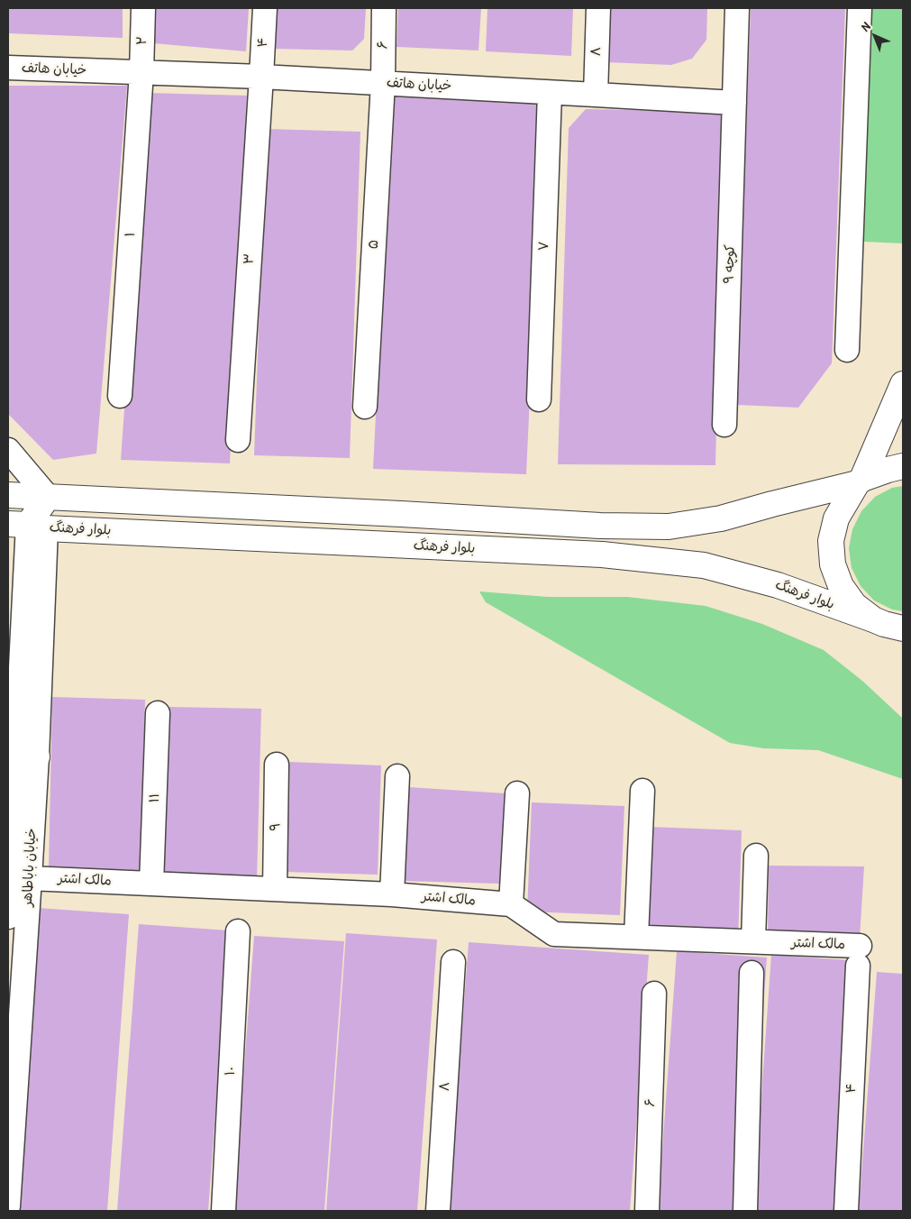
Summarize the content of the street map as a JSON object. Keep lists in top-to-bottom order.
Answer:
{
  "streets": {
    "main road": ["بلوار فرهنگ"],
    "street": [
      "۲",
      "۴",
      "۶",
      "۸",
      "خیابان هاتف",
      "۱",
      "۵",
      "۷",
      "۳",
      "کوچه ۹",
      "۱۱",
      "۹",
      "خیابان باباطاهر",
      "مالک اشتر",
      "۱۰"
    ]
  },
  "crossings": [
    ["۲", "خیابان هاتف"],
    ["۲", "۱"],
    ["۴", "خیابان هاتف"],
    ["۴", "۳"],
    ["۴", "مالک اشتر"],
    ["۶", "خیابان هاتف"],
    ["۶", "۵"],
    ["۸", "خیابان هاتف"],
    ["خیابان هاتف", "۱"],
    ["خیابان هاتف", "۵"],
    ["خیابان هاتف", "۷"],
    ["خیابان هاتف", "۳"],
    ["خیابان هاتف", "کوچه ۹"],
    ["بلوار فرهنگ", "خیابان باباطاهر"],
    ["۱۱", "مالک اشتر"],
    ["۹", "مالک اشتر"],
    ["خیابان باباطاهر", "مالک اشتر"]
  ],
  "north": "top left"
}
